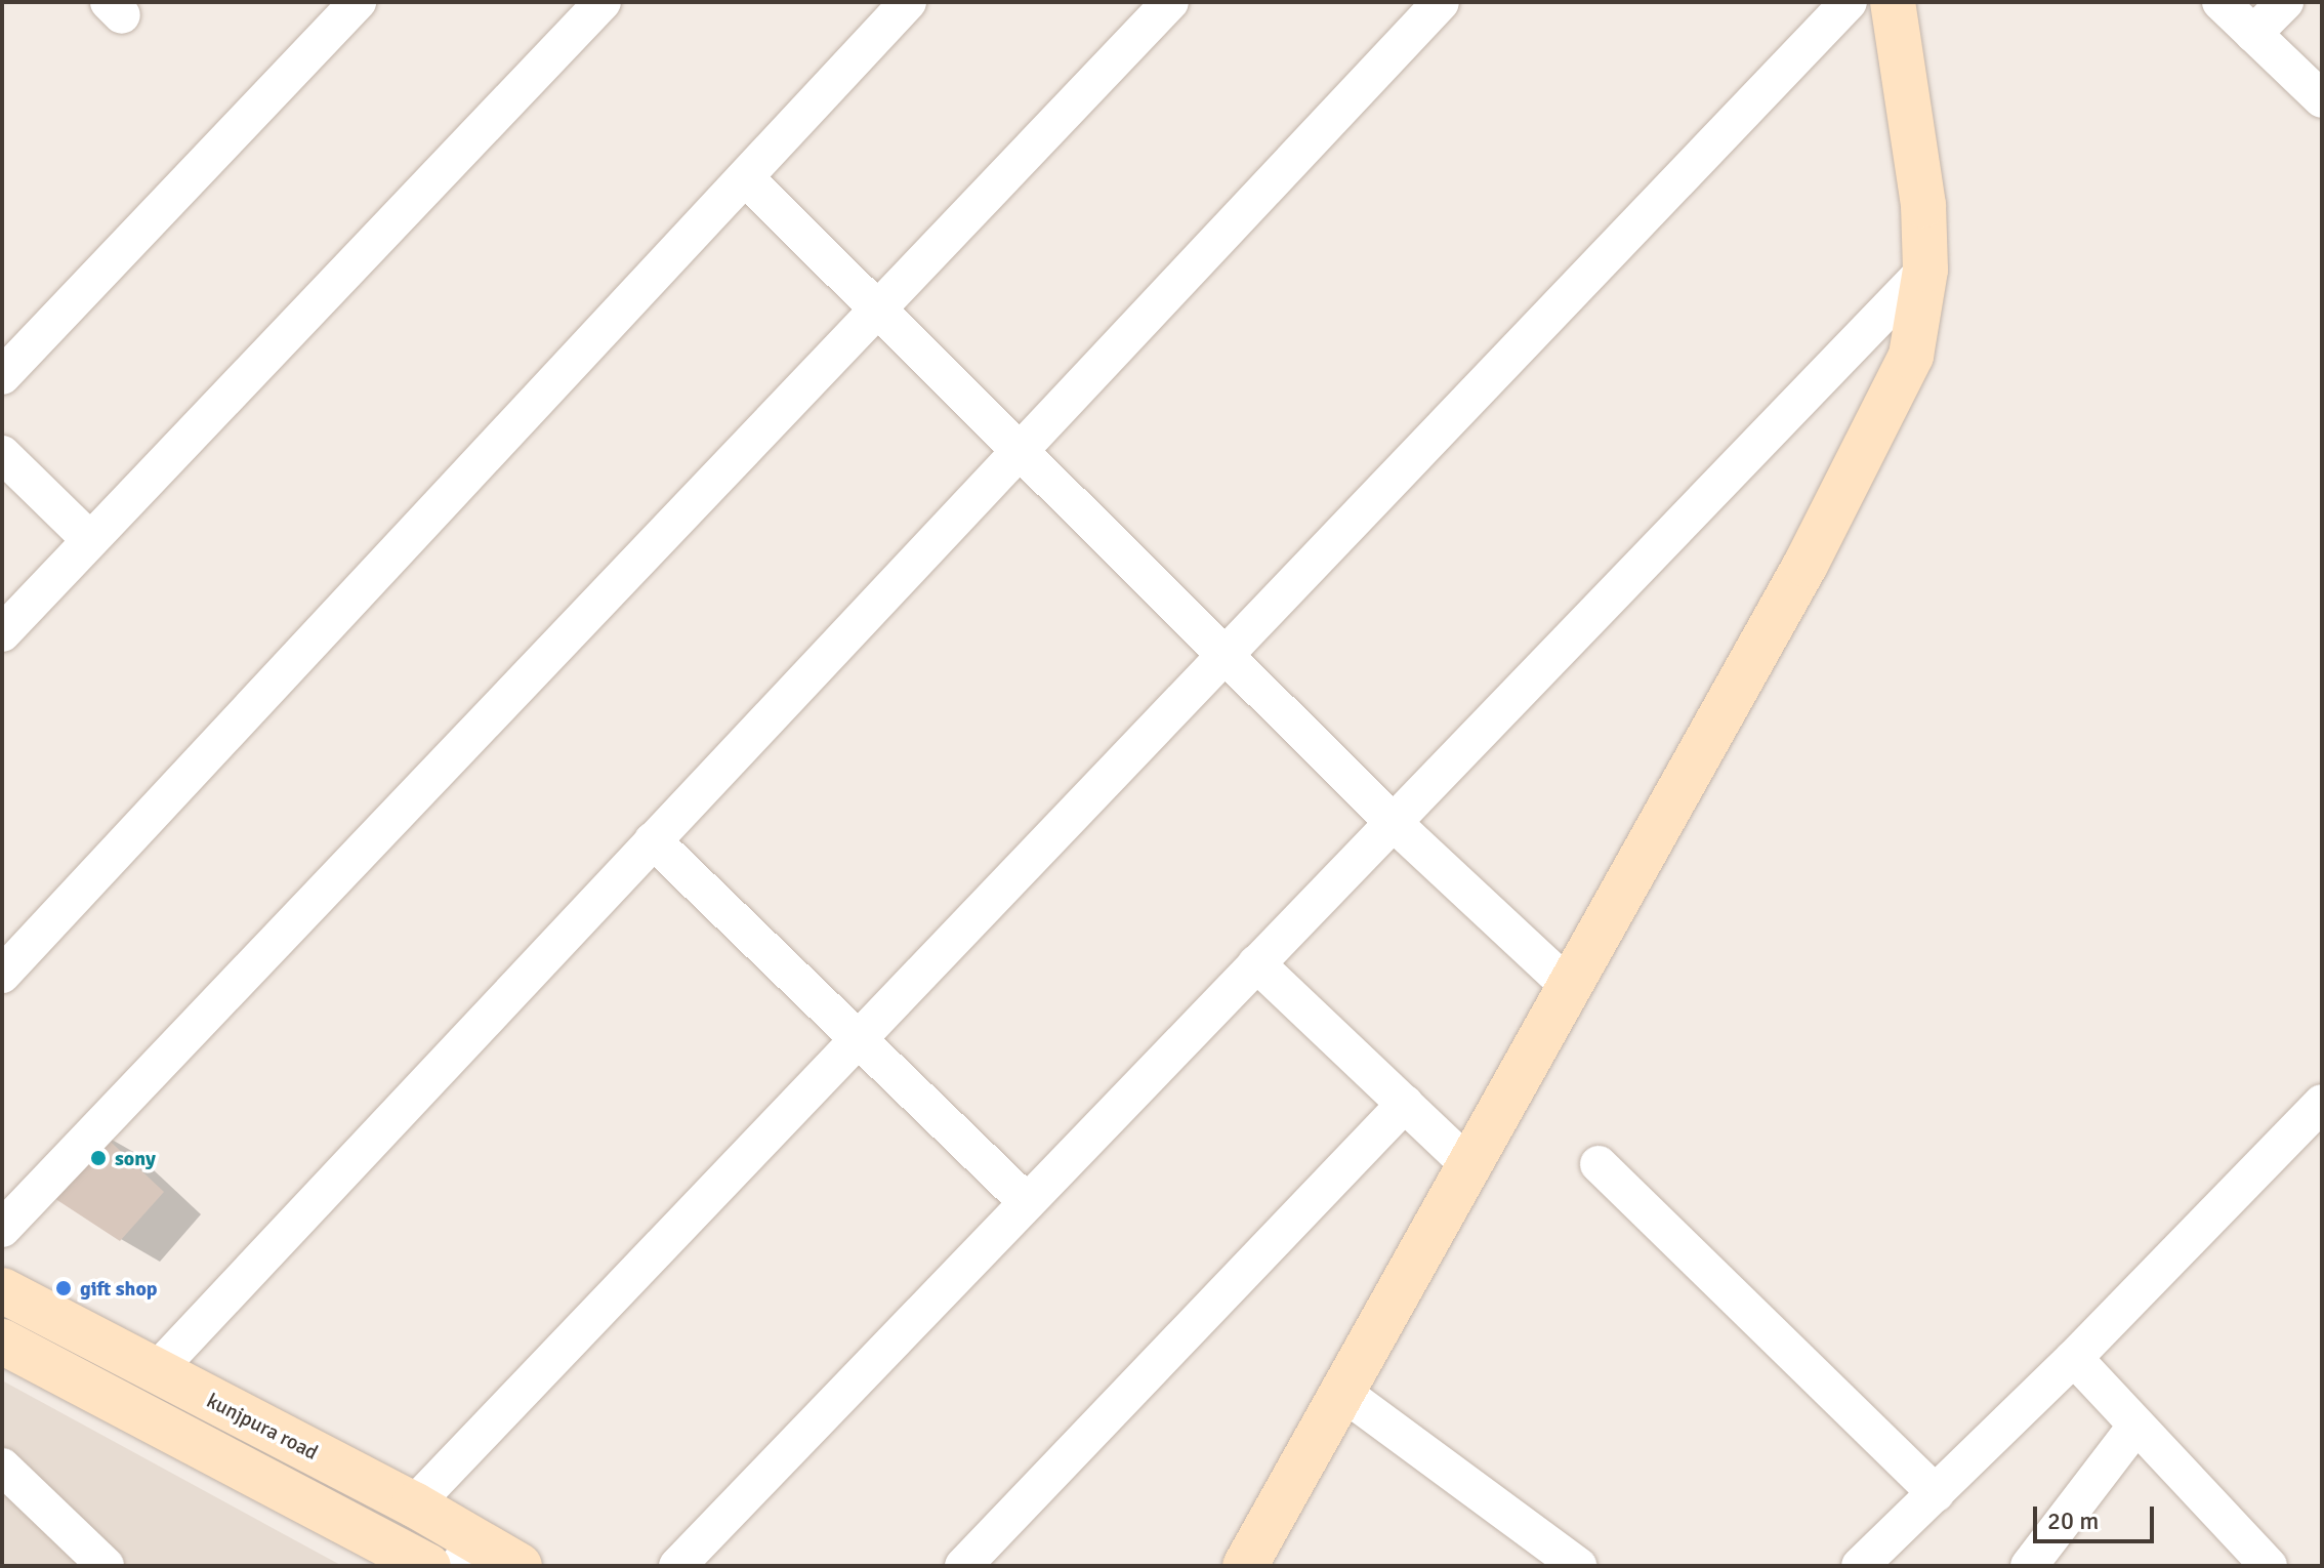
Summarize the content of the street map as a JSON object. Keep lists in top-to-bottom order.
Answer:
{
  "streets": {
    "street": ["kunjpura road"]
  },
  "places": ["sony", "gift shop"],
  "scale_bar": "20 m"
}
